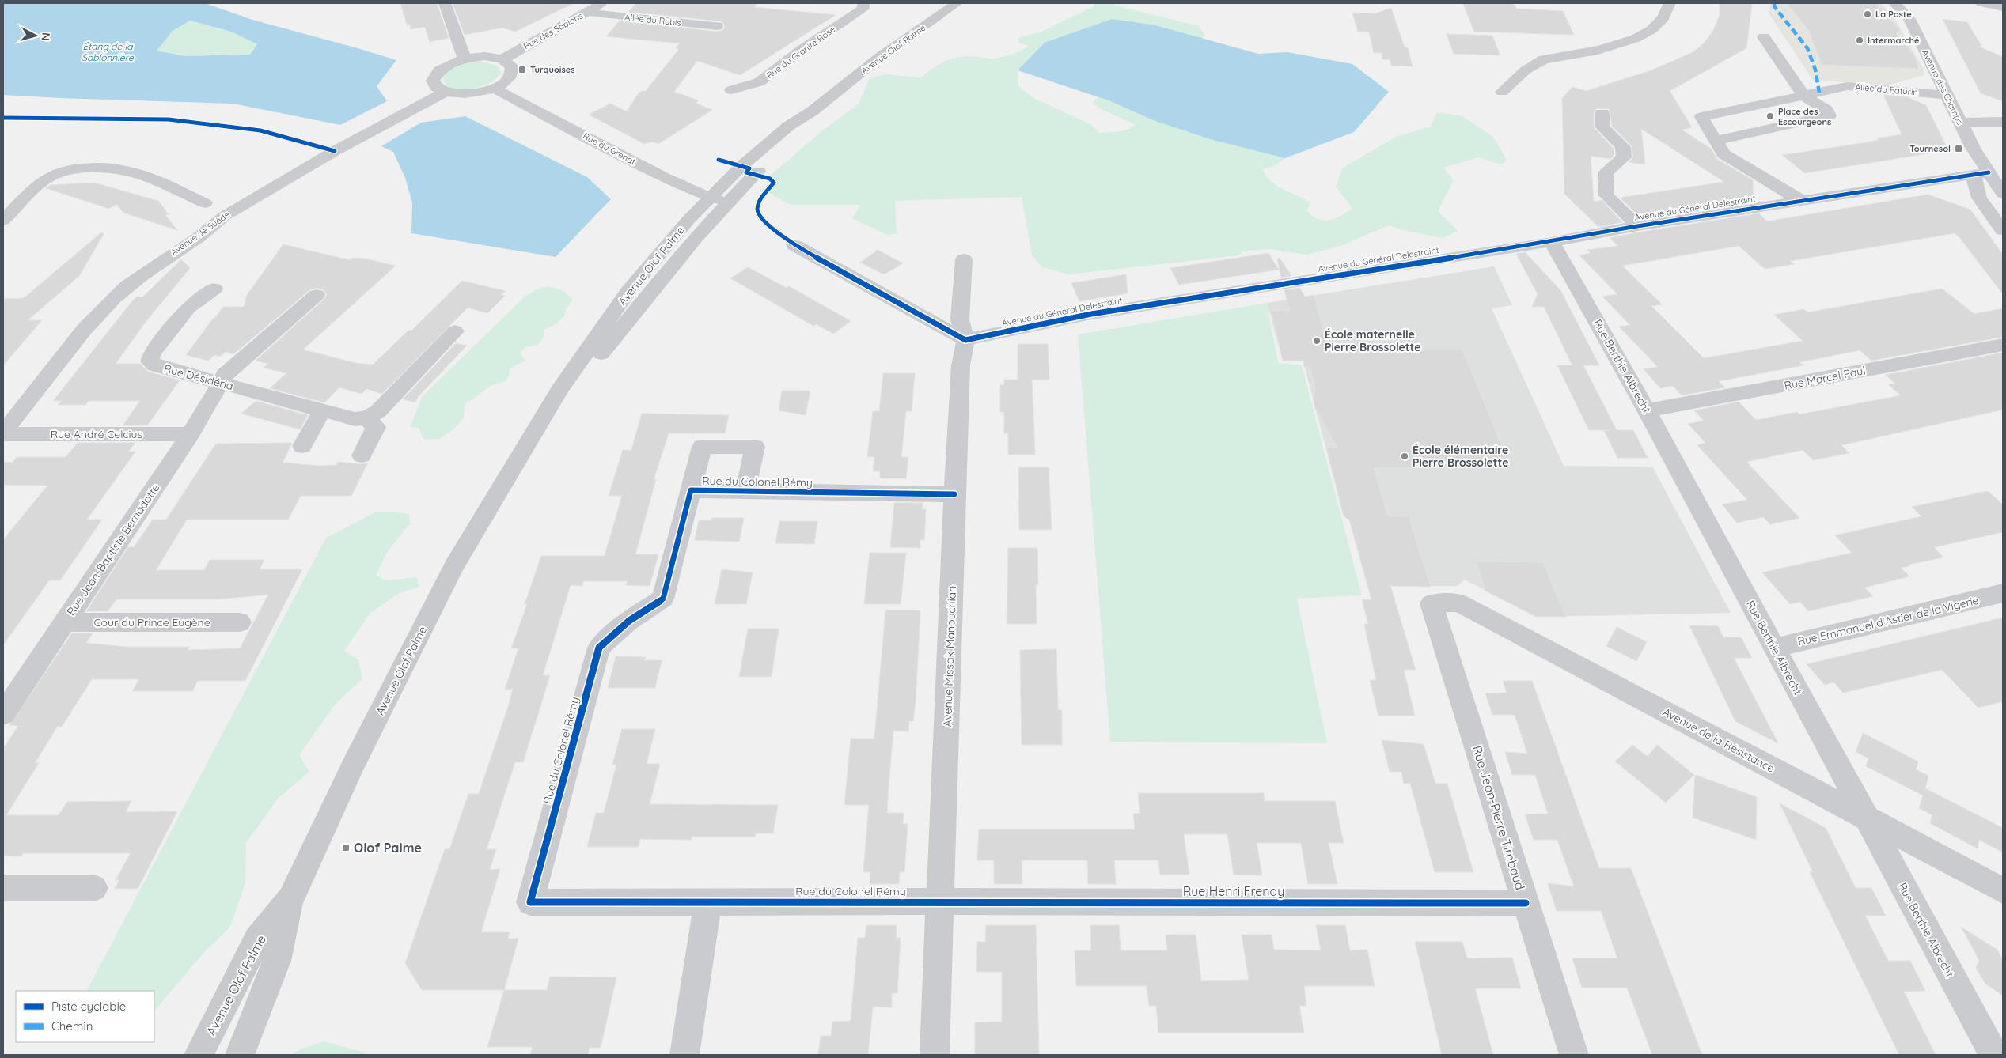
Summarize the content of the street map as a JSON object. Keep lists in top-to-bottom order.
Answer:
{
  "streets": {
    "main road": ["Avenue Olof Palme"],
    "street": [
      "Allée du Rubis",
      "Rue des Sablons",
      "Rue du Granite Rose",
      "Avenue des Champs",
      "Allée du Paturin",
      "Rue du Grenat",
      "Avenue du Général Delestraint",
      "Avenue de Suède",
      "Rue Berthie Albrecht",
      "Rue Désidéria",
      "Rue Marcel Paul",
      "Rue André Celcius",
      "Rue du Colonel Rémy",
      "Rue Jean-Baptiste Bernadotte",
      "Rue Emmanuel d'Astier de la Vigerie",
      "Cour du Prince Eugène",
      "Avenue Missak Manouchian",
      "Avenue de la Résistance",
      "Rue Jean-Pierre Timbaud",
      "Rue Henri Frenay"
    ]
  },
  "crossings": [
    ["Allée du Rubis", "Rue des Sablons"],
    ["Avenue Olof Palme", "Rue du Grenat"],
    ["Avenue des Champs", "Allée du Paturin"],
    ["Avenue des Champs", "Avenue du Général Delestraint"],
    ["Avenue du Général Delestraint", "Rue Berthie Albrecht"],
    ["Avenue du Général Delestraint", "Avenue Missak Manouchian"],
    ["Avenue de Suède", "Rue André Celcius"],
    ["Rue Berthie Albrecht", "Rue Marcel Paul"],
    ["Rue Berthie Albrecht", "Rue Emmanuel d'Astier de la Vigerie"],
    ["Rue Berthie Albrecht", "Avenue de la Résistance"],
    ["Rue Désidéria", "Rue Jean-Baptiste Bernadotte"],
    ["Rue André Celcius", "Rue Jean-Baptiste Bernadotte"],
    ["Rue du Colonel Rémy", "Avenue Missak Manouchian"],
    ["Rue du Colonel Rémy", "Rue Henri Frenay"],
    ["Rue Jean-Baptiste Bernadotte", "Cour du Prince Eugène"],
    ["Avenue Missak Manouchian", "Rue Henri Frenay"],
    ["Avenue de la Résistance", "Rue Jean-Pierre Timbaud"],
    ["Rue Jean-Pierre Timbaud", "Rue Henri Frenay"]
  ],
  "water": ["Étang de la Sablonnière"],
  "places": {
    "other": [
      "La Poste",
      "Intermarché",
      "Place des Escourgeons",
      "École maternelle Pierre Brossolette",
      "École élémentaire Pierre Brossolette"
    ],
    "transit": ["Turquoises", "Tournesol", "Olof Palme"]
  },
  "legend": ["Piste cyclable", "Chemin"],
  "north": "right"
}
